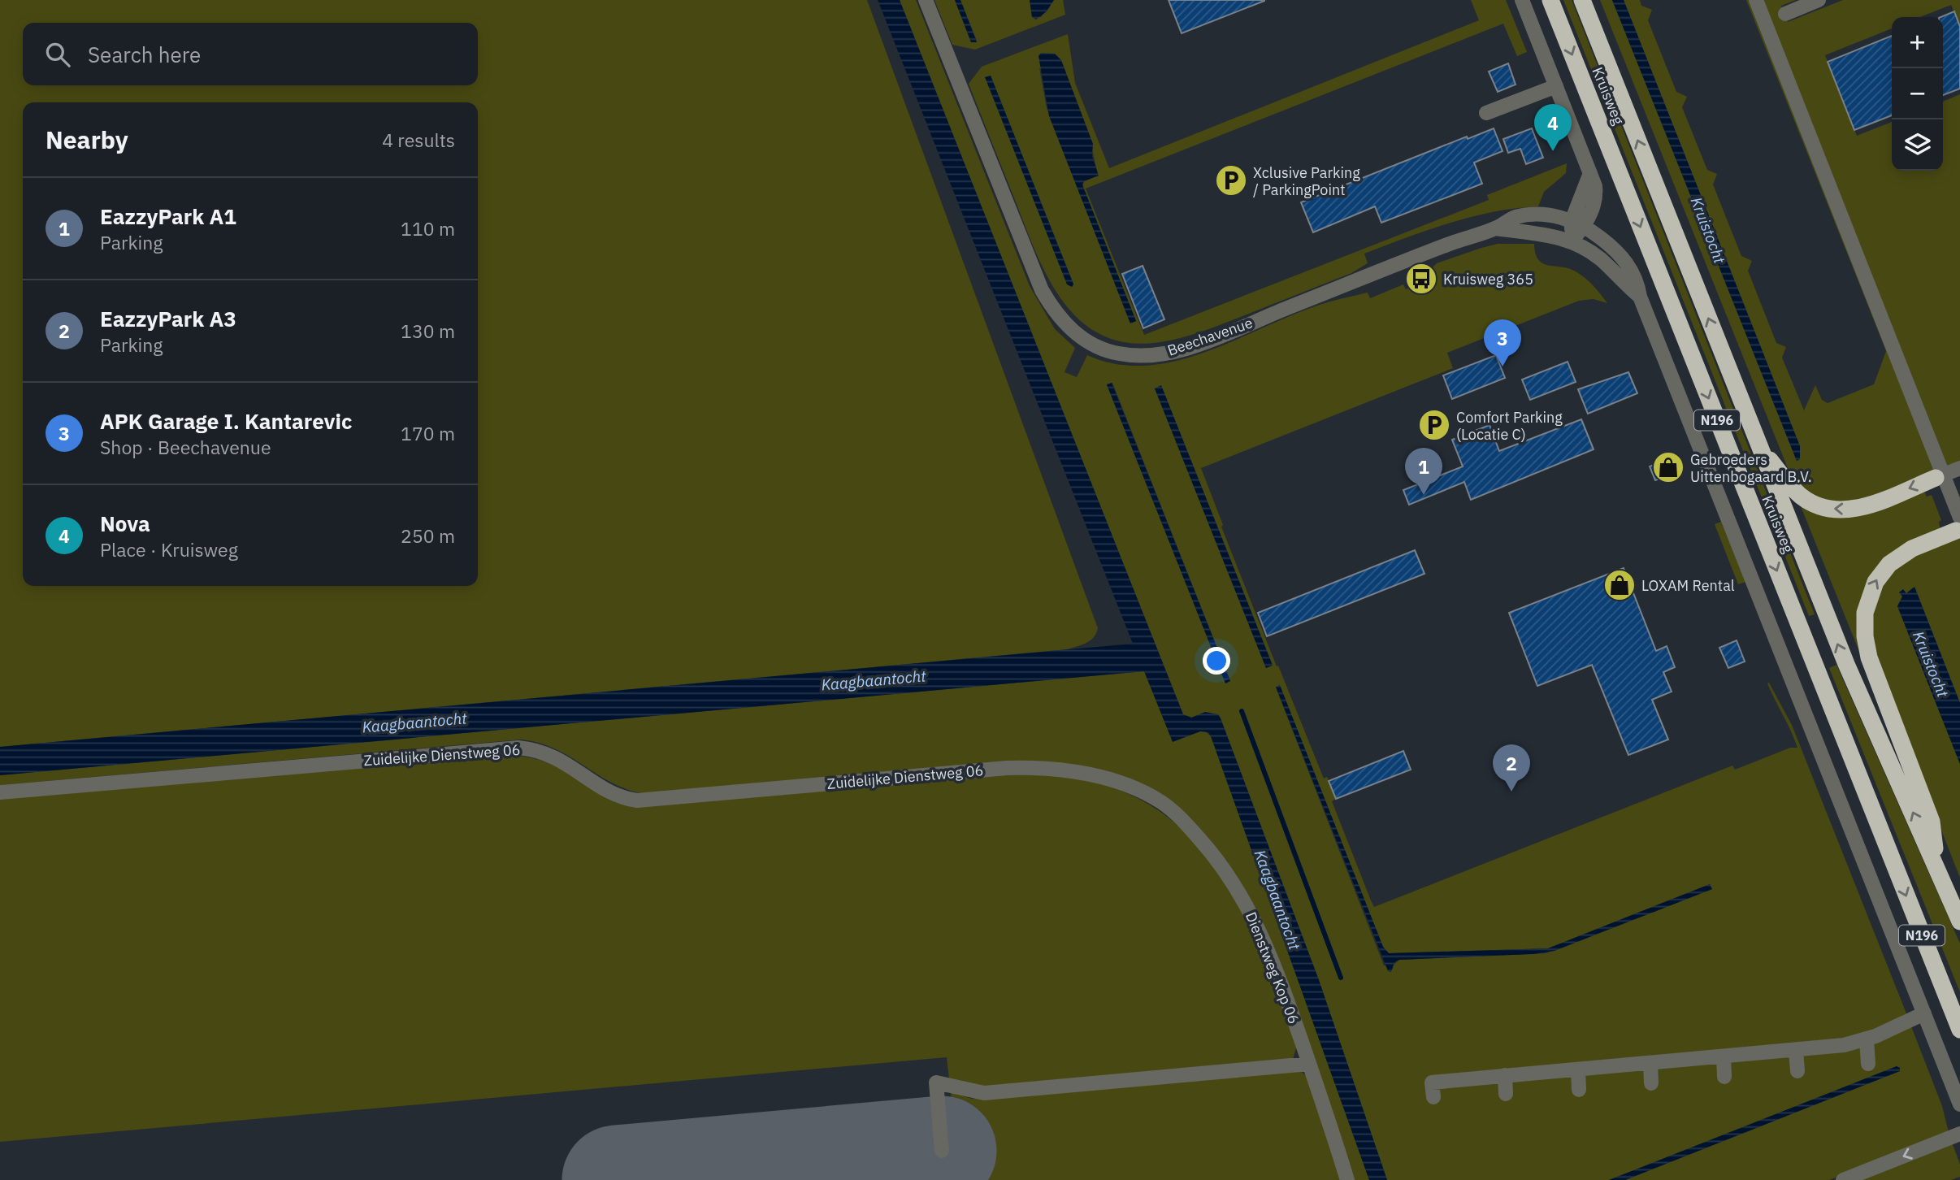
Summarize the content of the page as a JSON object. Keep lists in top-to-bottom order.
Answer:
{
  "streets": {
    "highway": ["Kruisweg", "N196"],
    "street": ["Beechavenue", "Zuidelijke Dienstweg 06", "Dienstweg Kop 06"]
  },
  "crossings": [
    ["Zuidelijke Dienstweg 06", "Dienstweg Kop 06"]
  ],
  "water": ["Kruistocht", "Kaagbaantocht"],
  "places": {
    "parking": ["Xclusive Parking / ParkingPoint", "Comfort Parking (Locatie C)"],
    "bus stop": ["Kruisweg 365"],
    "shop": ["Gebroeders Uittenbogaard B.V.", "LOXAM Rental"]
  },
  "page": {
    "map_buttons": ["+", "−"],
    "search": "Search here",
    "heading": ["Nearby", "4 results"],
    "pins": [
      "4",
      "3",
      "1",
      "2"
    ],
    "list": [
      {
        "mark": "1",
        "name": "EazzyPark A1",
        "note": "Parking",
        "value": "110 m"
      },
      {
        "mark": "2",
        "name": "EazzyPark A3",
        "note": "Parking",
        "value": "130 m"
      },
      {
        "mark": "3",
        "name": "APK Garage I. Kantarevic",
        "note": "Shop · Beechavenue",
        "value": "170 m"
      },
      {
        "mark": "4",
        "name": "Nova",
        "note": "Place · Kruisweg",
        "value": "250 m"
      }
    ]
  }
}
